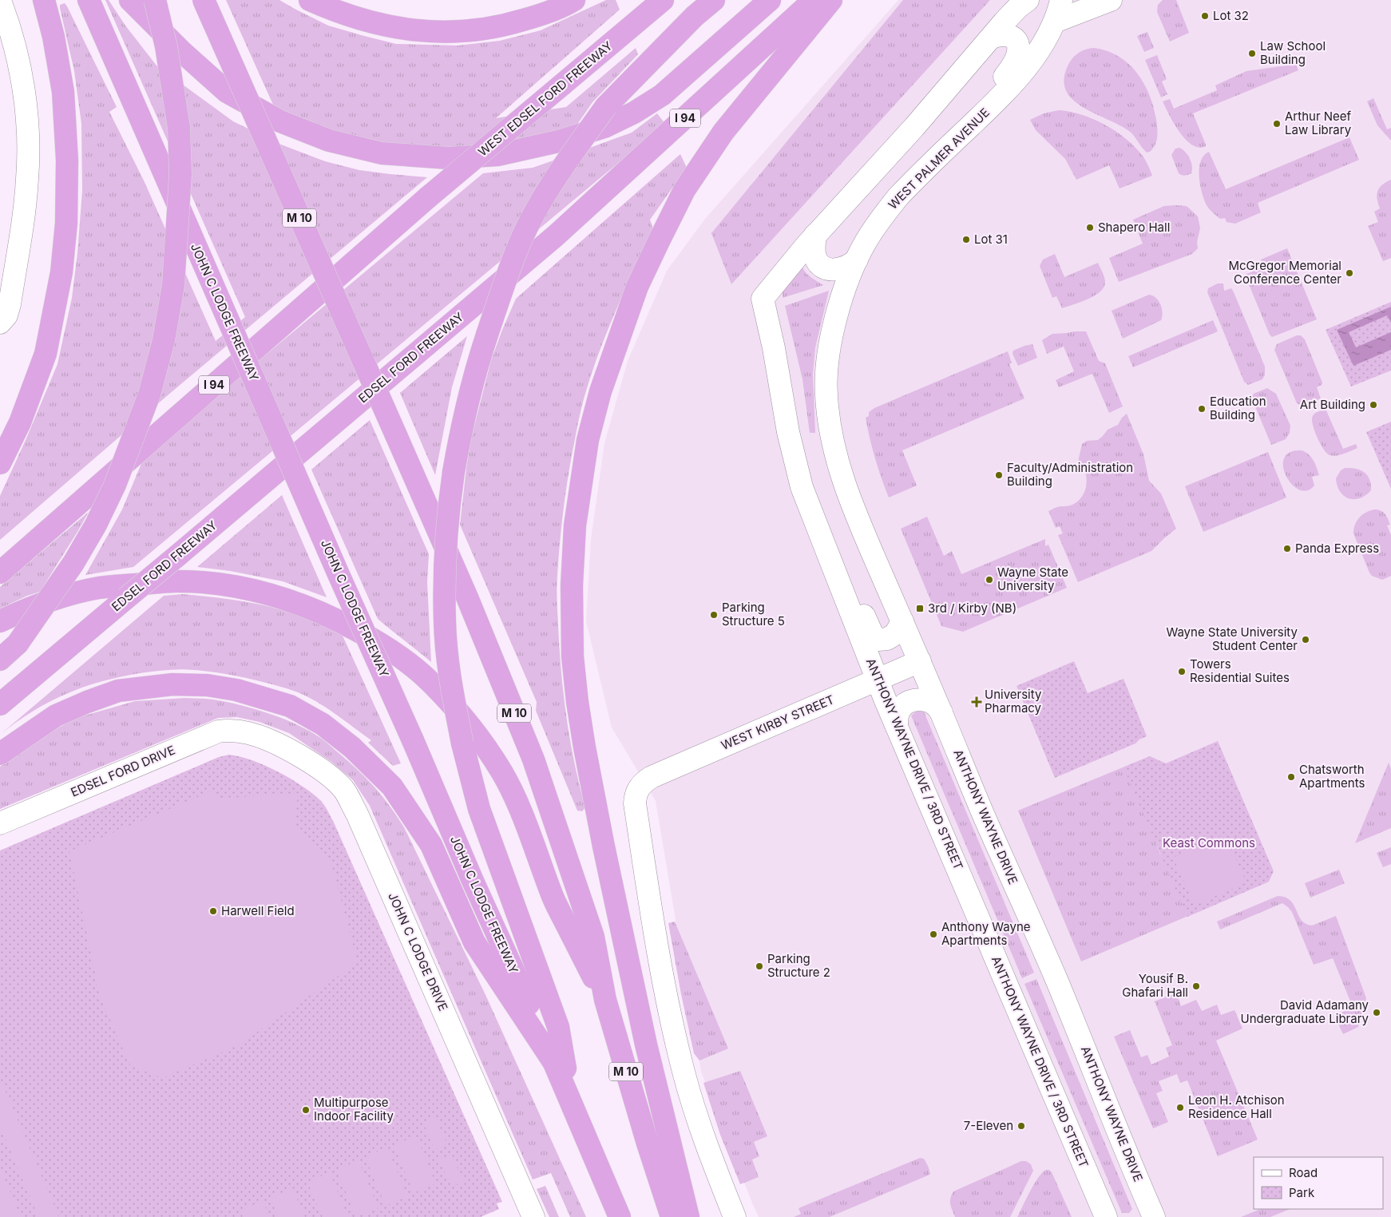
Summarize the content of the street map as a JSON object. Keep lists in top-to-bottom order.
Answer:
{
  "streets": {
    "highway": [
      "WEST EDSEL FORD FREEWAY",
      "I 94",
      "M 10",
      "JOHN C LODGE FREEWAY",
      "EDSEL FORD FREEWAY"
    ],
    "street": [
      "WEST PALMER AVENUE",
      "WEST KIRBY STREET",
      "ANTHONY WAYNE DRIVE / 3RD STREET",
      "EDSEL FORD DRIVE",
      "ANTHONY WAYNE DRIVE",
      "JOHN C LODGE DRIVE"
    ]
  },
  "crossings": [
    ["WEST PALMER AVENUE", "ANTHONY WAYNE DRIVE"],
    ["WEST KIRBY STREET", "ANTHONY WAYNE DRIVE / 3RD STREET"],
    ["WEST KIRBY STREET", "ANTHONY WAYNE DRIVE"],
    ["EDSEL FORD DRIVE", "JOHN C LODGE DRIVE"]
  ],
  "parks": ["Keast Commons"],
  "places": {
    "other": [
      "Lot 32",
      "Law School Building",
      "Arthur Neef Law Library",
      "Shapero Hall",
      "Lot 31",
      "McGregor Memorial Conference Center",
      "Art Building",
      "Education Building",
      "Faculty/Administration Building",
      "Panda Express",
      "Wayne State University",
      "Parking Structure 5",
      "Wayne State University Student Center",
      "Towers Residential Suites",
      "Chatsworth Apartments",
      "Harwell Field",
      "Anthony Wayne Apartments",
      "Parking Structure 2",
      "Yousif B. Ghafari Hall",
      "David Adamany Undergraduate Library",
      "Leon H. Atchison Residence Hall",
      "Multipurpose Indoor Facility",
      "7-Eleven"
    ],
    "transit": ["3rd / Kirby (NB)"],
    "health": ["University Pharmacy"]
  },
  "legend": ["Road", "Park"]
}
